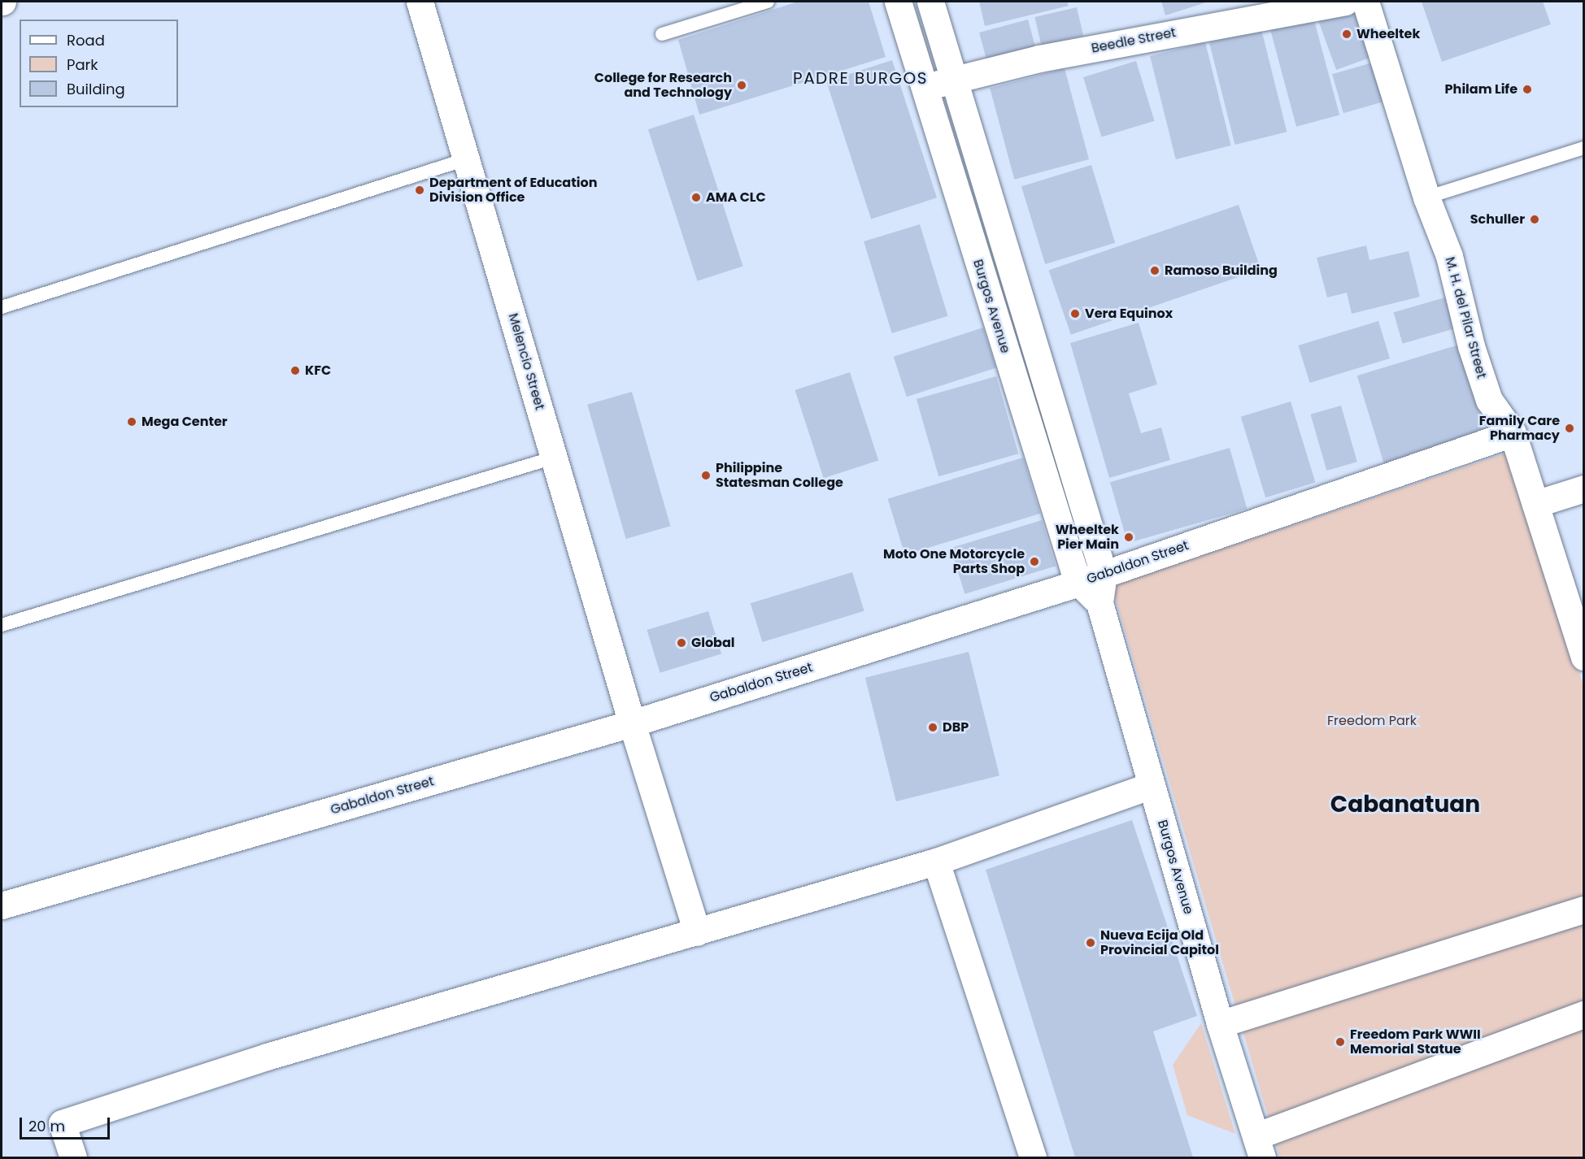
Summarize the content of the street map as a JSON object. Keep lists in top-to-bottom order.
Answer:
{
  "streets": {
    "street": [
      "Beedle Street",
      "Burgos Avenue",
      "M. H. del Pilar Street",
      "Melencio Street",
      "Gabaldon Street"
    ]
  },
  "crossings": [
    ["Beedle Street", "Burgos Avenue"],
    ["Burgos Avenue", "Gabaldon Street"],
    ["M. H. del Pilar Street", "Gabaldon Street"],
    ["Melencio Street", "Gabaldon Street"]
  ],
  "districts": ["PADRE BURGOS", "Cabanatuan"],
  "parks": ["Freedom Park"],
  "places": [
    "Wheeltek",
    "College for Research and Technology",
    "Philam Life",
    "Department of Education Division Office",
    "AMA CLC",
    "Schuller",
    "Ramoso Building",
    "Vera Equinox",
    "KFC",
    "Mega Center",
    "Family Care Pharmacy",
    "Philippine Statesman College",
    "Wheeltek Pier Main",
    "Moto One Motorcycle Parts Shop",
    "Global",
    "DBP",
    "Nueva Ecija Old Provincial Capitol",
    "Freedom Park WWII Memorial Statue"
  ],
  "legend": ["Road", "Park", "Building"],
  "scale_bar": "20 m"
}
